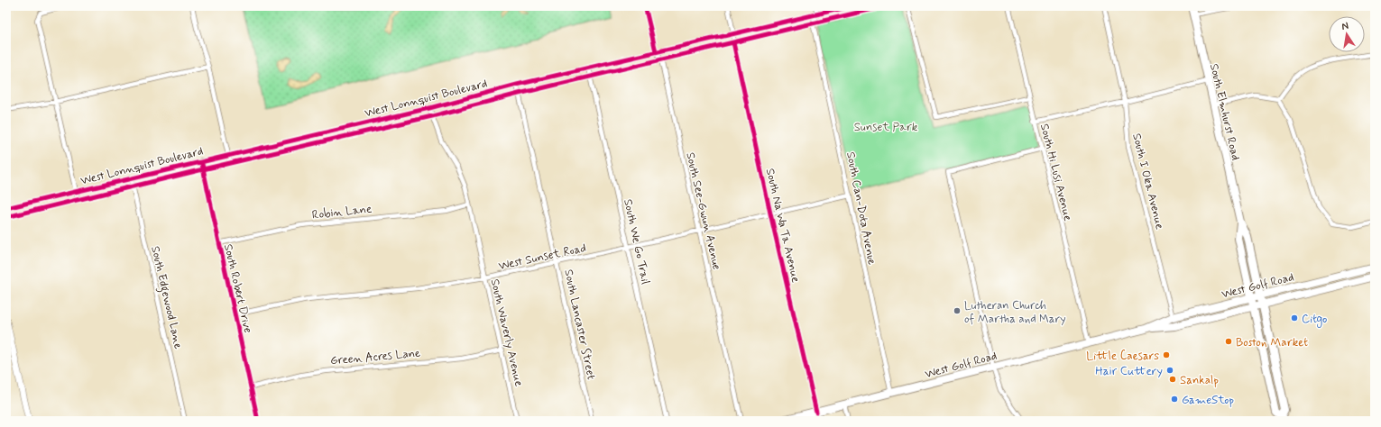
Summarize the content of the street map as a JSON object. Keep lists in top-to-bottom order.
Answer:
{
  "streets": {
    "main road": ["South Elmhurst Road", "West Golf Road"],
    "street": [
      "West Lonnquist Boulevard",
      "South Hi Lusi Avenue",
      "South I Oka Avenue",
      "South Can-Dota Avenue",
      "Robin Lane",
      "South See-Gwun Avenue",
      "South Na Wa Ta Avenue",
      "South We Go Trail",
      "West Sunset Road",
      "South Robert Drive",
      "South Edgewood Lane",
      "South Lancaster Street",
      "South Waverly Avenue",
      "Green Acres Lane"
    ]
  },
  "crossings": [
    ["West Lonnquist Boulevard", "South Can-Dota Avenue"],
    ["West Lonnquist Boulevard", "South See-Gwun Avenue"],
    ["West Lonnquist Boulevard", "South Na Wa Ta Avenue"],
    ["West Lonnquist Boulevard", "South We Go Trail"],
    ["West Lonnquist Boulevard", "South Robert Drive"],
    ["West Lonnquist Boulevard", "South Edgewood Lane"],
    ["West Lonnquist Boulevard", "South Lancaster Street"],
    ["West Lonnquist Boulevard", "South Waverly Avenue"],
    ["South Elmhurst Road", "West Golf Road"],
    ["South Hi Lusi Avenue", "West Golf Road"],
    ["South I Oka Avenue", "West Golf Road"],
    ["South Can-Dota Avenue", "West Sunset Road"],
    ["South Can-Dota Avenue", "West Golf Road"],
    ["Robin Lane", "South Robert Drive"],
    ["Robin Lane", "South Waverly Avenue"],
    ["South See-Gwun Avenue", "West Sunset Road"],
    ["South Na Wa Ta Avenue", "West Sunset Road"],
    ["South Na Wa Ta Avenue", "West Golf Road"],
    ["South We Go Trail", "West Sunset Road"],
    ["West Sunset Road", "South Robert Drive"],
    ["West Sunset Road", "South Lancaster Street"],
    ["West Sunset Road", "South Waverly Avenue"],
    ["South Robert Drive", "Green Acres Lane"],
    ["South Waverly Avenue", "Green Acres Lane"]
  ],
  "parks": ["Sunset Park"],
  "places": [
    "Lutheran Church of Martha and Mary",
    "Citgo",
    "Boston Market",
    "Little Caesars",
    "Hair Cuttery",
    "Sankalp",
    "GameStop"
  ],
  "north": "top"
}
